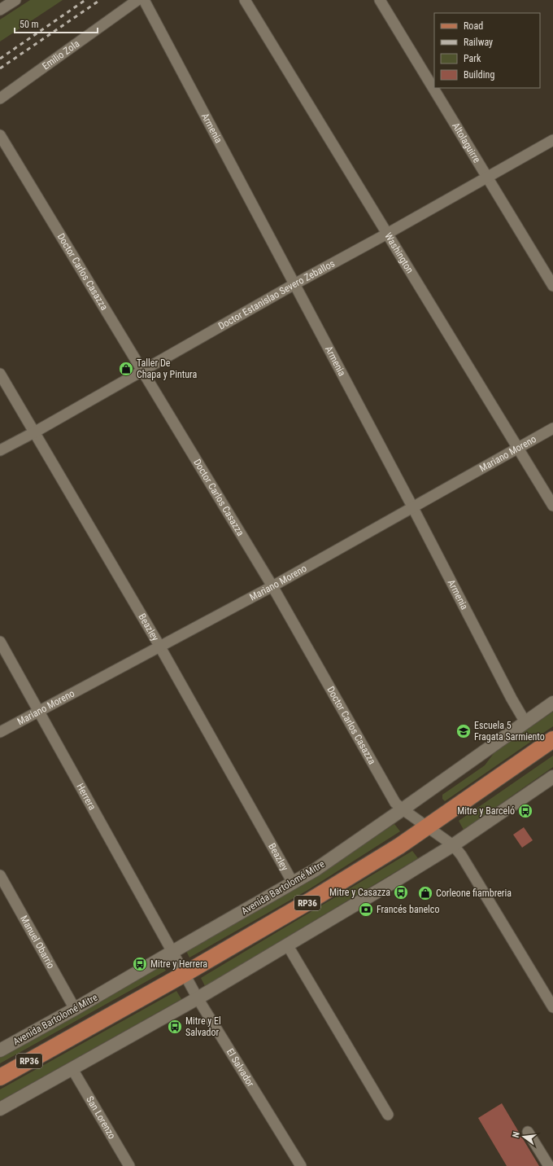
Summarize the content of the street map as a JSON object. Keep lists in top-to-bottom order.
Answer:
{
  "streets": {
    "main road": ["RP36"],
    "street": [
      "Emilio Zola",
      "Armenia",
      "Altolaguirre",
      "Washington",
      "Doctor Carlos Casazza",
      "Doctor Estanislao Severo Zeballos",
      "Mariano Moreno",
      "Beazley",
      "Herrera",
      "Avenida Bartolomé Mitre",
      "Manuel Obarrio",
      "El Salvador",
      "San Lorenzo"
    ]
  },
  "crossings": [
    ["Armenia", "Doctor Estanislao Severo Zeballos"],
    ["Armenia", "Mariano Moreno"],
    ["Armenia", "Avenida Bartolomé Mitre"],
    ["Altolaguirre", "Doctor Estanislao Severo Zeballos"],
    ["Washington", "Doctor Estanislao Severo Zeballos"],
    ["Washington", "Mariano Moreno"],
    ["Doctor Carlos Casazza", "Doctor Estanislao Severo Zeballos"],
    ["Doctor Carlos Casazza", "Mariano Moreno"],
    ["Doctor Carlos Casazza", "Avenida Bartolomé Mitre"],
    ["Doctor Carlos Casazza", "RP36"],
    ["Doctor Estanislao Severo Zeballos", "Beazley"],
    ["Mariano Moreno", "Beazley"],
    ["Mariano Moreno", "Herrera"],
    ["Beazley", "Avenida Bartolomé Mitre"],
    ["Herrera", "Avenida Bartolomé Mitre"],
    ["Herrera", "El Salvador"],
    ["Avenida Bartolomé Mitre", "Manuel Obarrio"],
    ["Avenida Bartolomé Mitre", "El Salvador"],
    ["RP36", "El Salvador"]
  ],
  "places": {
    "shop": ["Taller De Chapa y Pintura", "Corleone fiambreria"],
    "school or university": ["Escuela 5 Fragata Sarmiento"],
    "bus stop": [
      "Mitre y Barceló",
      "Mitre y Casazza",
      "Mitre y Herrera",
      "Mitre y El Salvador"
    ],
    "bank": ["Francés banelco"]
  },
  "legend": [
    "Road",
    "Railway",
    "Park",
    "Building"
  ],
  "scale_bar": "50 m",
  "north": "left"
}
